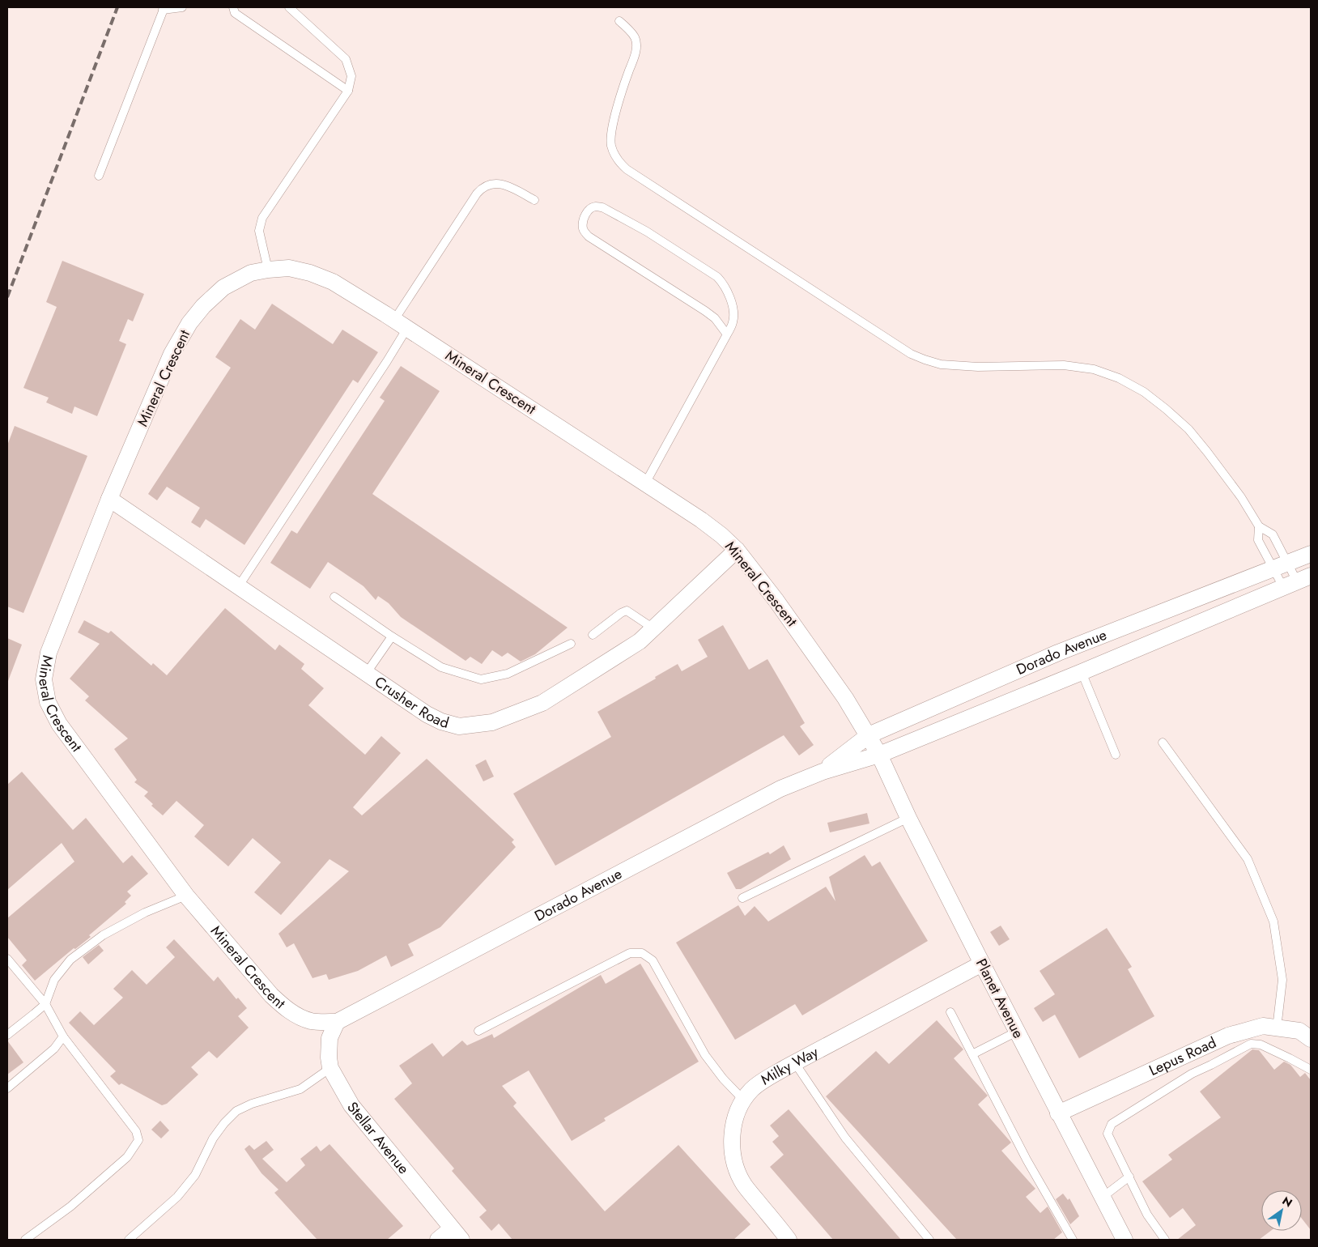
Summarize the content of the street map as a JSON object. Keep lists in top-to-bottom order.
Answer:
{
  "streets": {
    "street": [
      "Mineral Crescent",
      "Dorado Avenue",
      "Crusher Road",
      "Planet Avenue",
      "Lepus Road",
      "Milky Way",
      "Stellar Avenue"
    ]
  },
  "crossings": [
    ["Mineral Crescent", "Dorado Avenue"],
    ["Mineral Crescent", "Crusher Road"],
    ["Mineral Crescent", "Planet Avenue"],
    ["Mineral Crescent", "Stellar Avenue"],
    ["Dorado Avenue", "Planet Avenue"],
    ["Dorado Avenue", "Stellar Avenue"],
    ["Planet Avenue", "Lepus Road"],
    ["Planet Avenue", "Milky Way"]
  ],
  "north": "top right"
}
